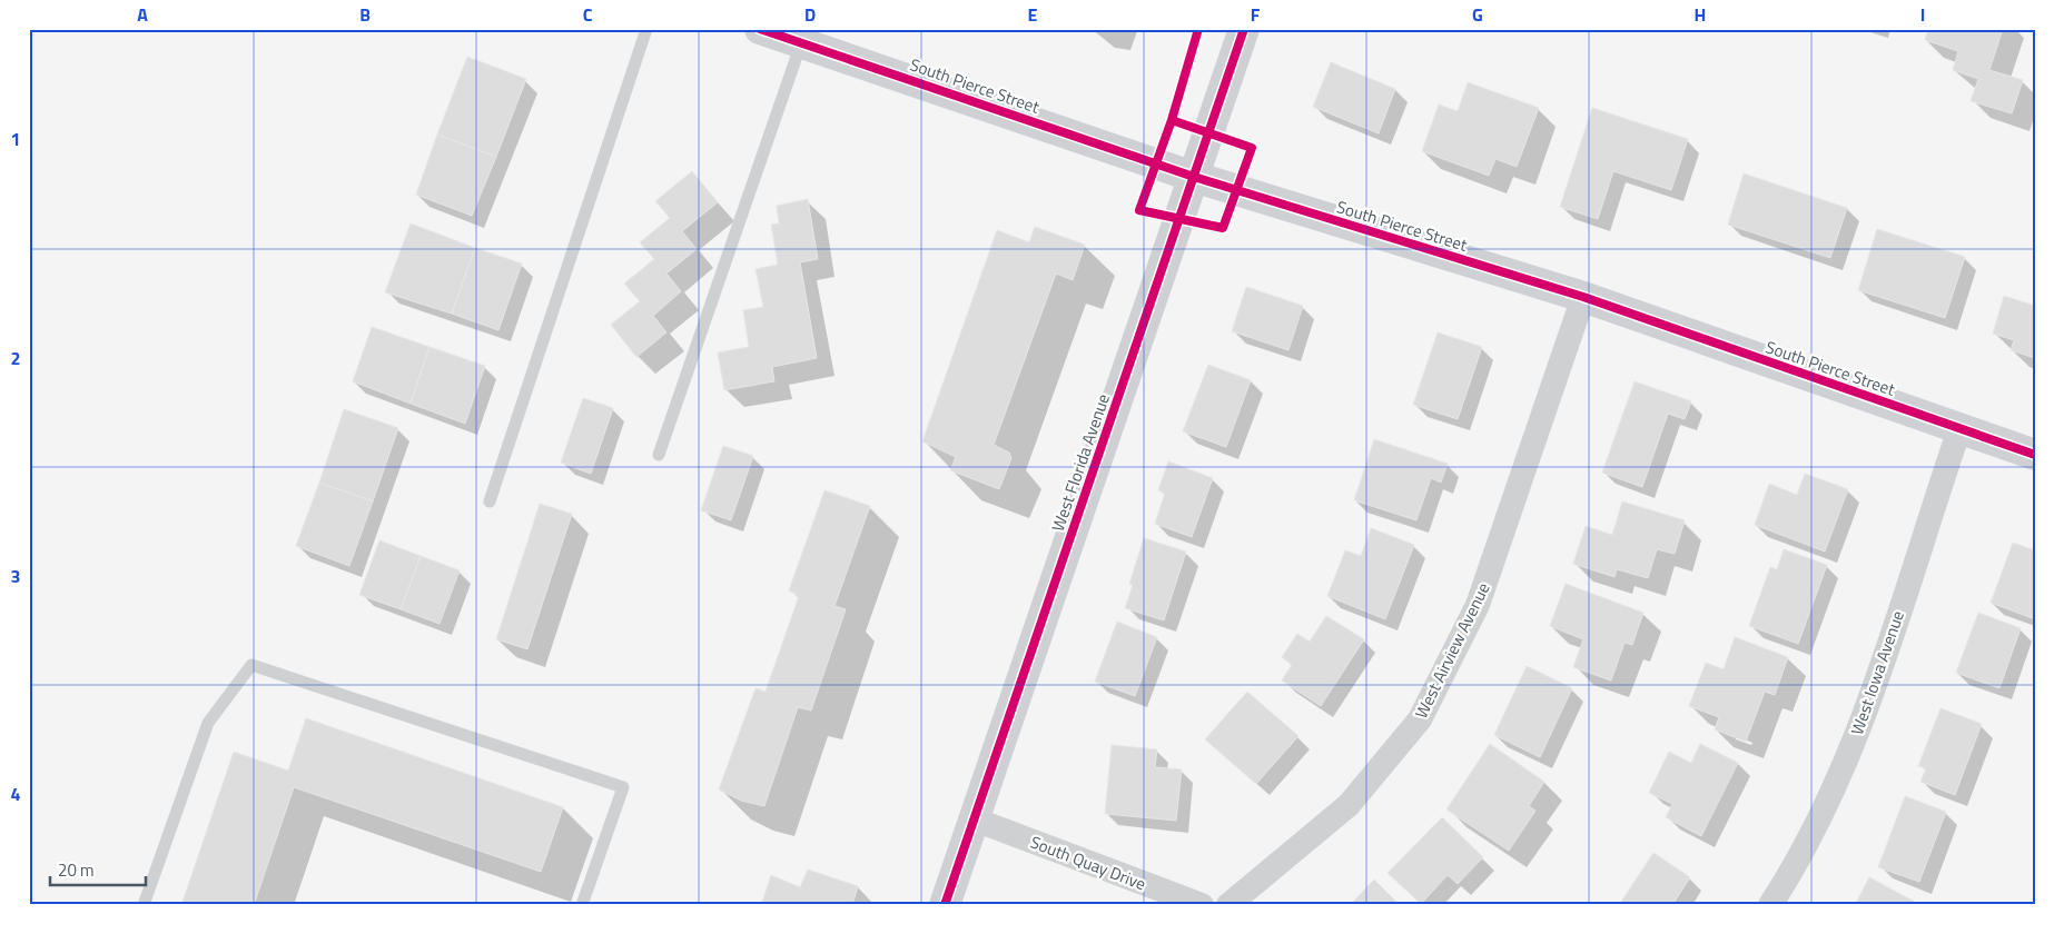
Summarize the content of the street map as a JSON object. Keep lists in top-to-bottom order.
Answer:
{
  "streets": {
    "street": [
      "South Pierce Street",
      "West Florida Avenue",
      "West Airview Avenue",
      "West Iowa Avenue",
      "South Quay Drive"
    ]
  },
  "crossings": [
    ["South Pierce Street", "West Florida Avenue"],
    ["South Pierce Street", "West Airview Avenue"],
    ["South Pierce Street", "West Iowa Avenue"],
    ["West Florida Avenue", "South Quay Drive"]
  ],
  "scale_bar": "20 m",
  "grid": {
    "columns": [
      "A",
      "B",
      "C",
      "D",
      "E",
      "F",
      "G",
      "H",
      "I"
    ],
    "rows": [
      "1",
      "2",
      "3",
      "4"
    ]
  }
}
